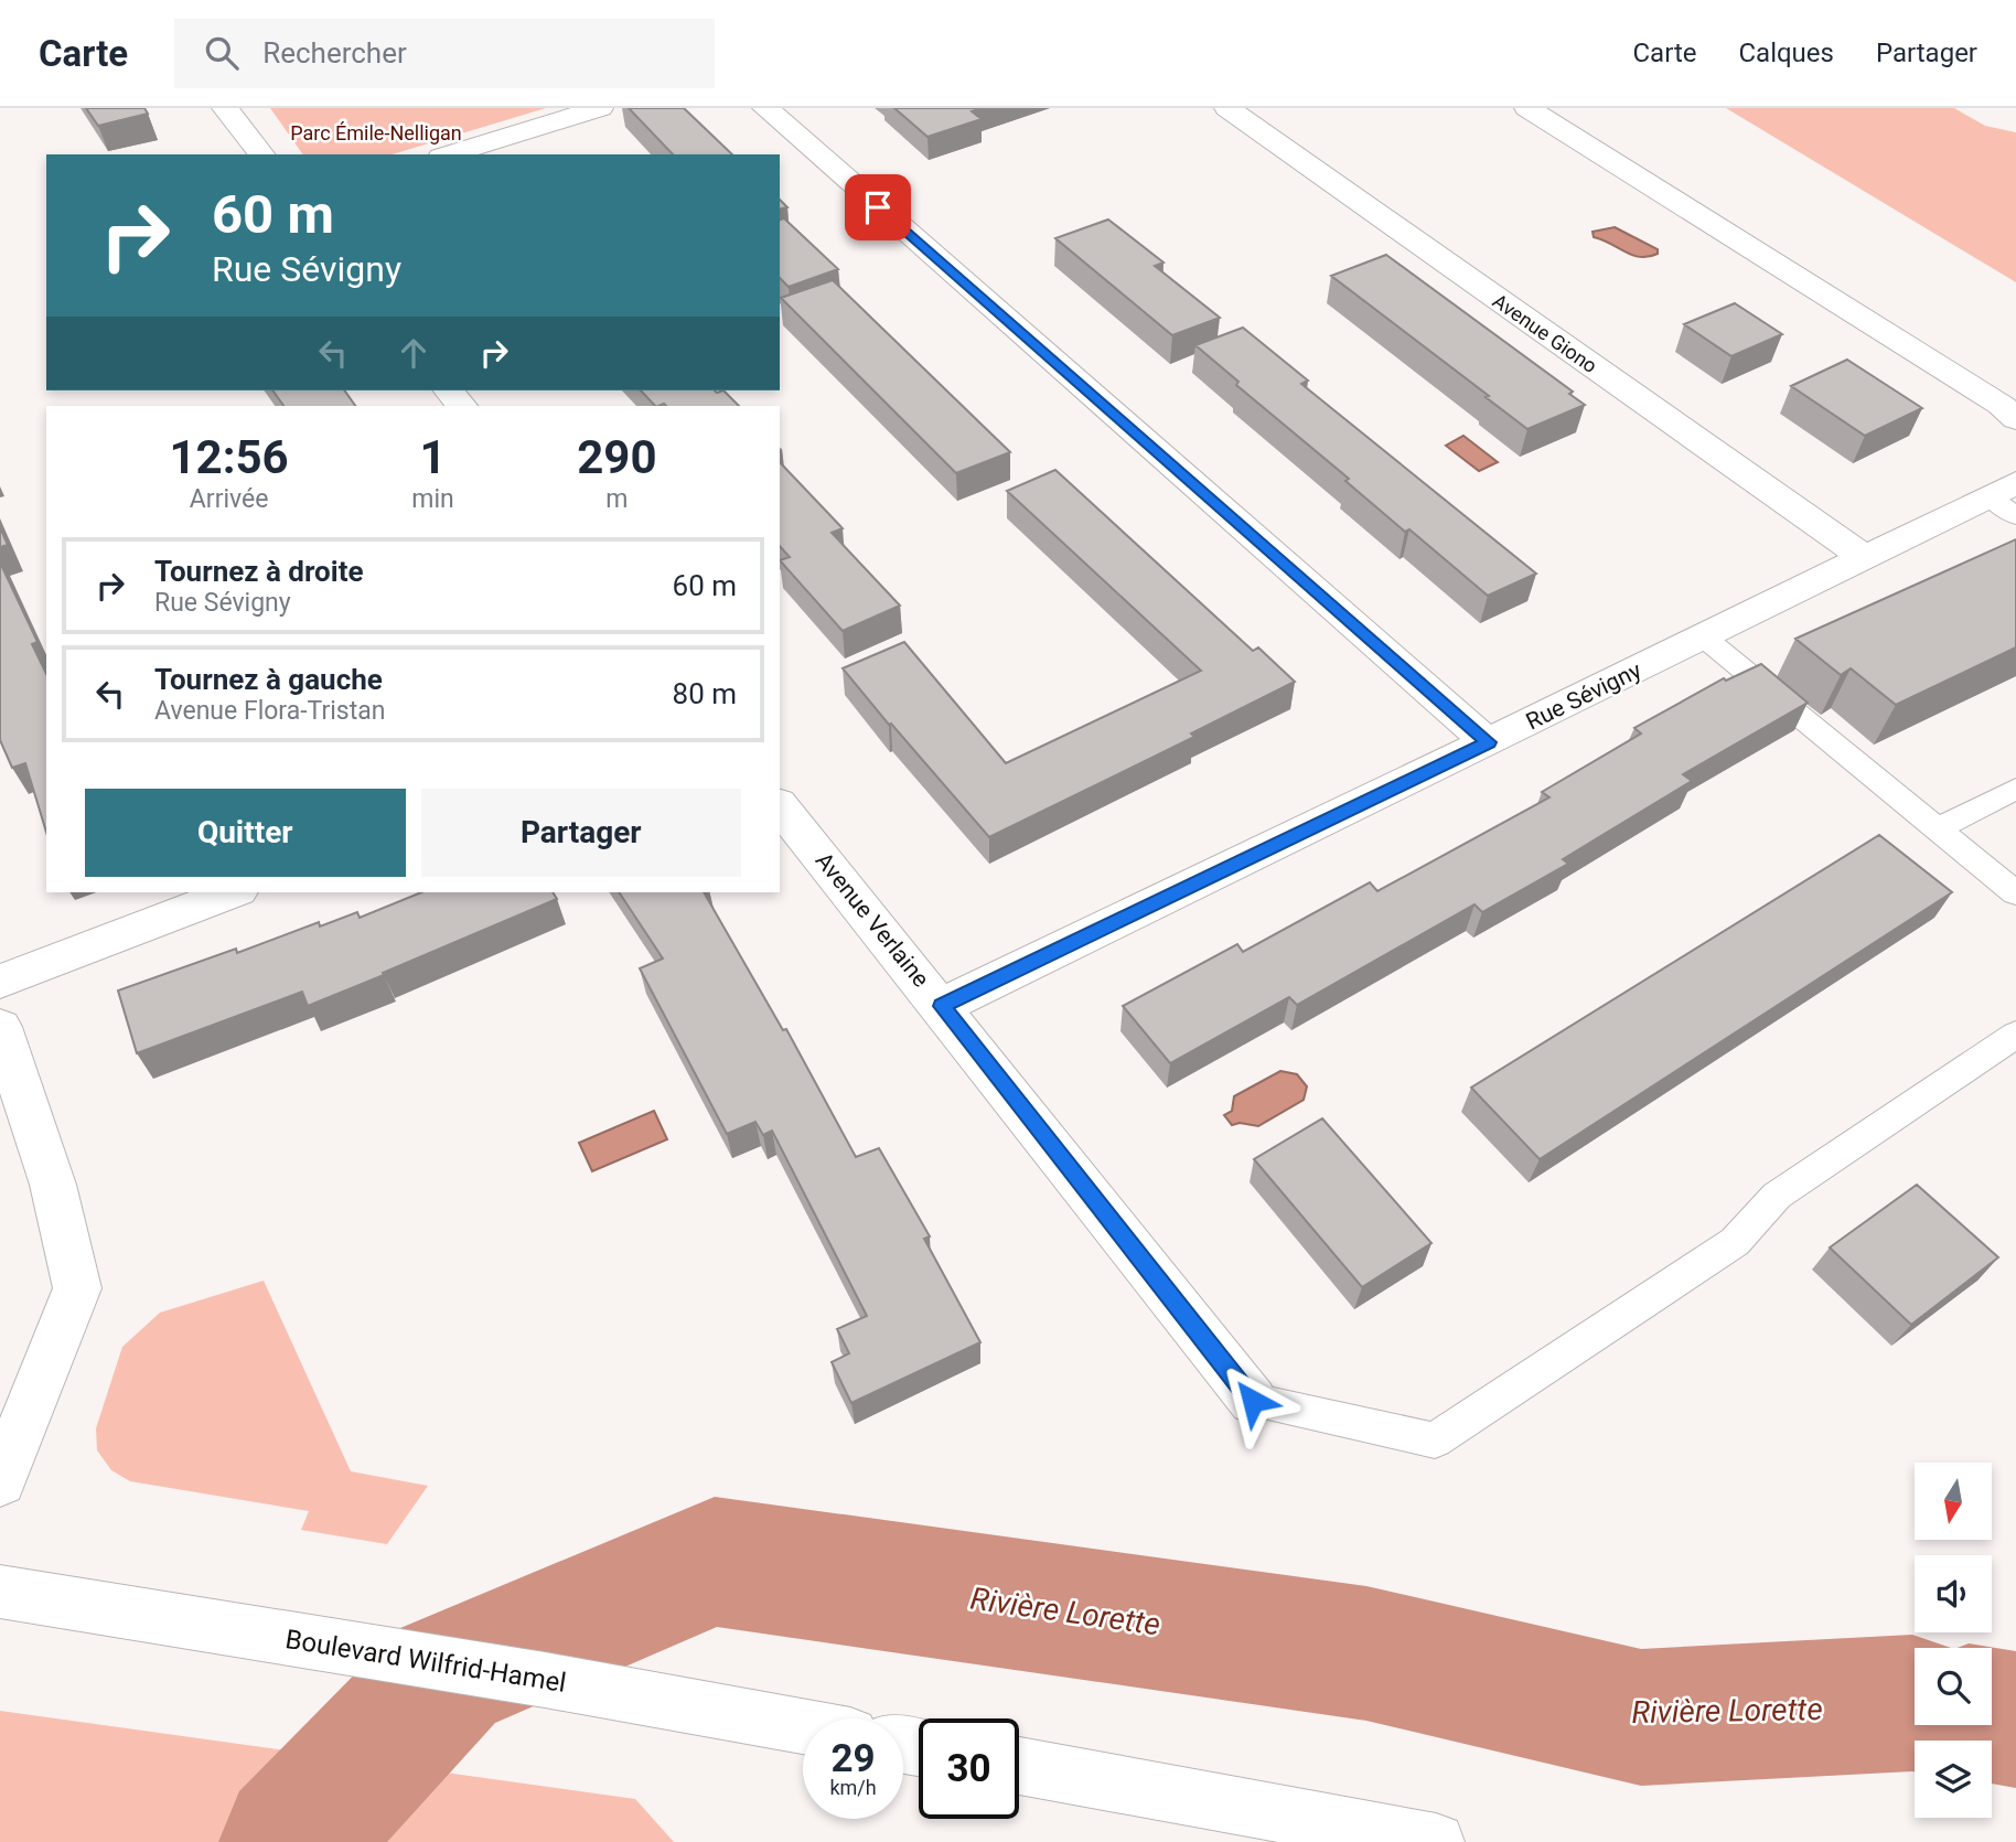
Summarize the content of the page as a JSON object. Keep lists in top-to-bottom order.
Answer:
{
  "streets": {
    "street": [
      "Avenue Giono",
      "Rue Sévigny",
      "Avenue Verlaine",
      "Boulevard Wilfrid-Hamel"
    ]
  },
  "crossings": [
    ["Avenue Giono", "Rue Sévigny"],
    ["Rue Sévigny", "Avenue Verlaine"]
  ],
  "water": ["Rivière Lorette"],
  "parks": ["Parc Émile-Nelligan"],
  "north": "bottom",
  "page": {
    "header": "Carte",
    "search": "Rechercher",
    "nav": ["Carte", "Calques", "Partager"],
    "turn": ["60 m", "Rue Sévigny"],
    "eta": [
      "12:56",
      "Arrivée",
      "1",
      "min",
      "290",
      "m"
    ],
    "list": [
      {
        "name": "Tournez à droite",
        "note": "Rue Sévigny",
        "value": "60 m"
      },
      {
        "name": "Tournez à gauche",
        "note": "Avenue Flora-Tristan",
        "value": "80 m"
      }
    ],
    "buttons": ["Quitter", "Partager"],
    "speed": "29 km/h",
    "limit": "30"
  }
}
